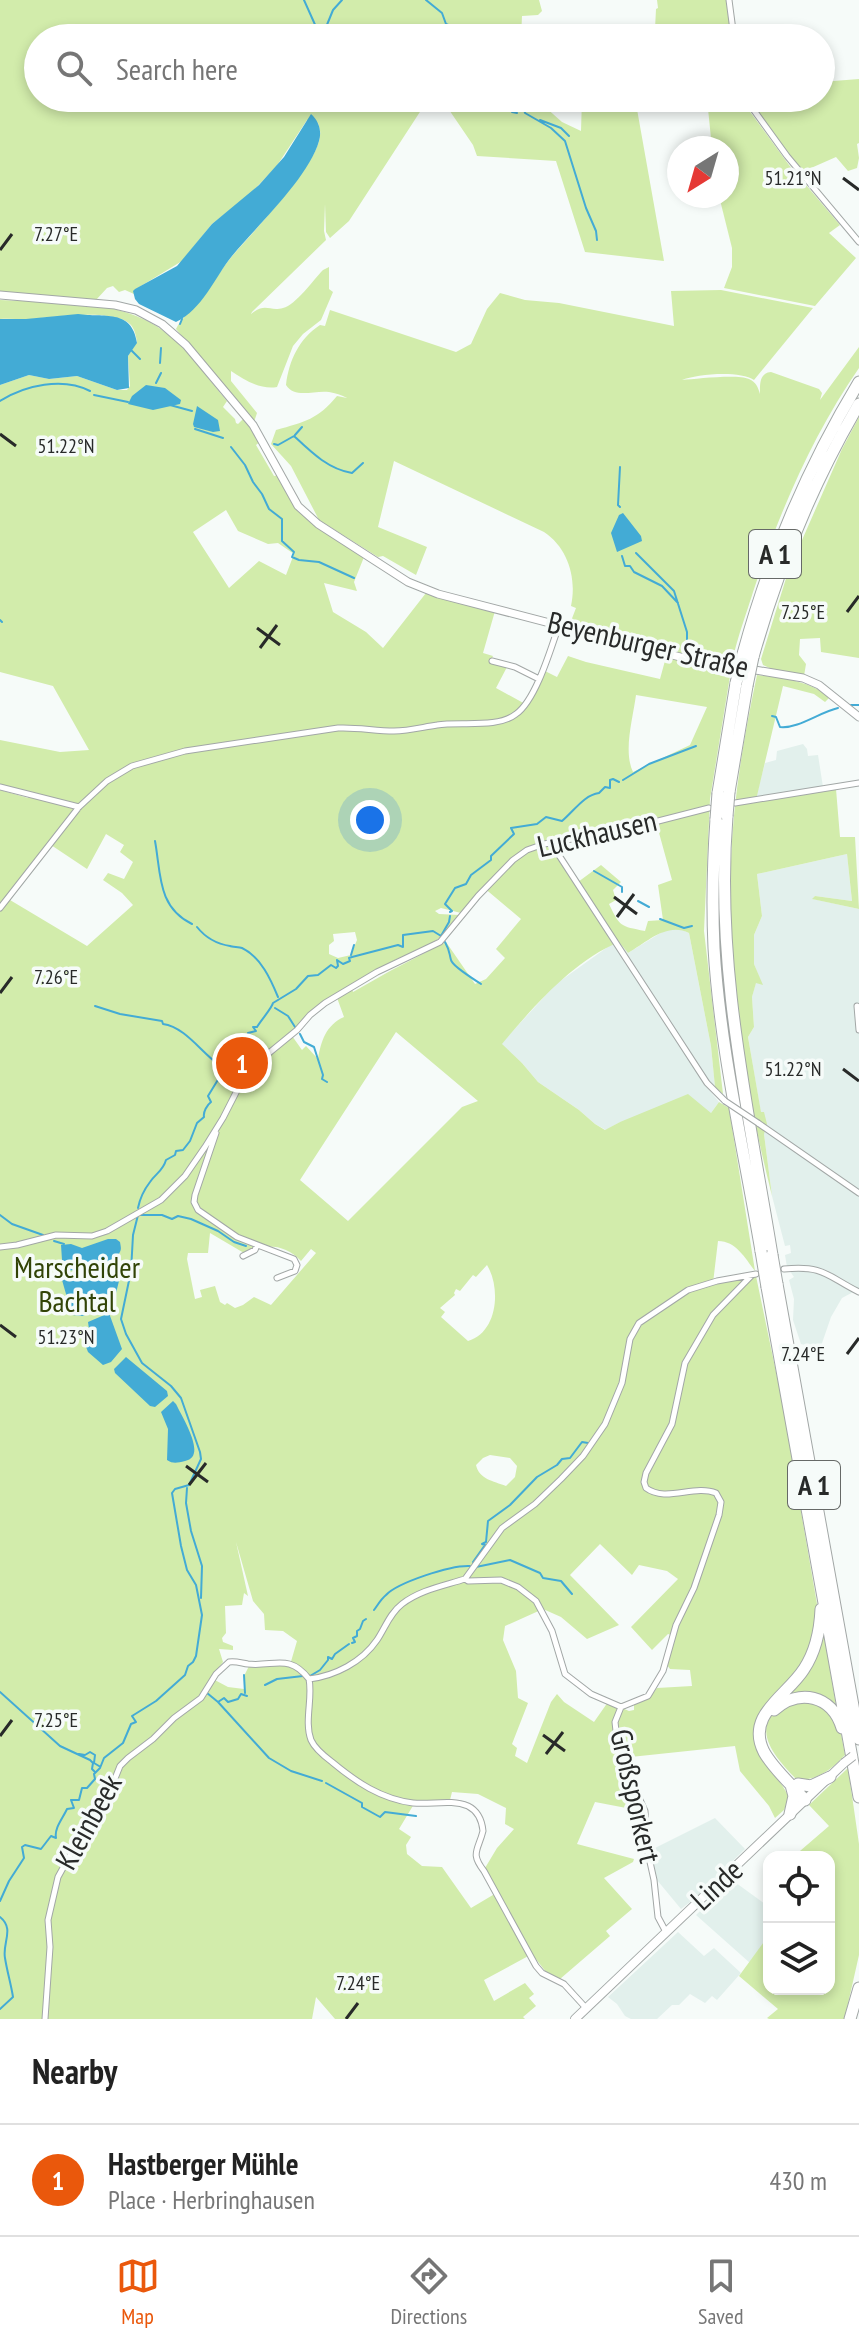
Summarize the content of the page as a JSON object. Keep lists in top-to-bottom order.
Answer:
{
  "streets": {
    "highway": ["A 1"],
    "main road": ["Beyenburger Straße", "Linde"],
    "street": ["Luckhausen", "Großsporkert", "Kleinbeek"]
  },
  "crossings": [
    ["A 1", "Linde"],
    ["Großsporkert", "Linde"]
  ],
  "parks": ["Marscheider Bachtal"],
  "north": "bottom left",
  "page": {
    "search": "Search here",
    "pins": "1",
    "heading": "Nearby",
    "list": [
      {
        "mark": "1",
        "name": "Hastberger Mühle",
        "note": "Place · Herbringhausen",
        "value": "430 m"
      }
    ],
    "nav": ["Map", "Directions", "Saved"]
  },
  "coordinates": [
    "51.21°N",
    "7.27°E",
    "51.22°N",
    "7.25°E",
    "7.26°E",
    "51.23°N",
    "7.24°E"
  ]
}
